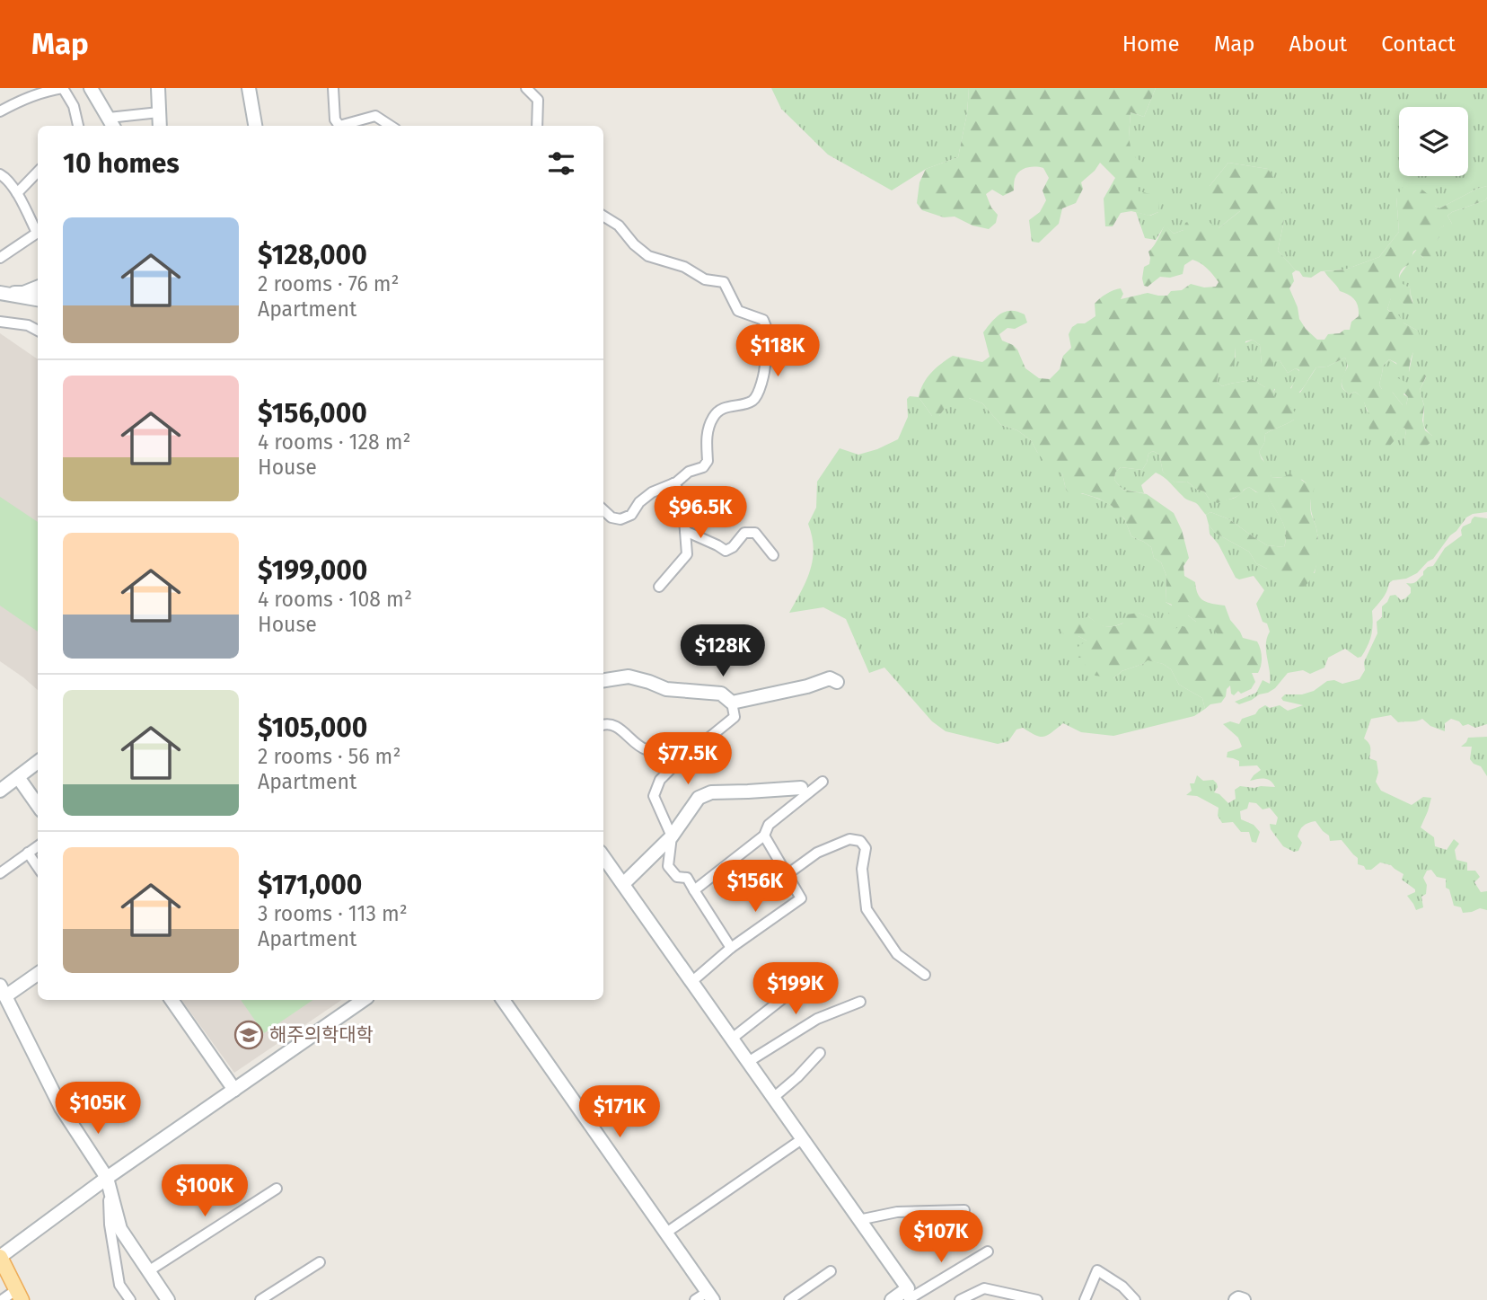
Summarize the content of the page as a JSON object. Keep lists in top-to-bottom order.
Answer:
{
  "places": {
    "school or university": ["해주의학대학"]
  },
  "page": {
    "header": "Map",
    "nav": [
      "Home",
      "Map",
      "About",
      "Contact"
    ],
    "heading": "10 homes",
    "list": [
      {
        "name": "$128,000",
        "note": "2 rooms · 76 m² · Apartment"
      },
      {
        "name": "$156,000",
        "note": "4 rooms · 128 m² · House"
      },
      {
        "name": "$199,000",
        "note": "4 rooms · 108 m² · House"
      },
      {
        "name": "$105,000",
        "note": "2 rooms · 56 m² · Apartment"
      },
      {
        "name": "$171,000",
        "note": "3 rooms · 113 m² · Apartment"
      }
    ],
    "price": [
      "$118K",
      "$96.5K",
      "$128K",
      "$77.5K",
      "$156K",
      "$199K",
      "$105K",
      "$171K",
      "$100K",
      "$107K"
    ]
  }
}
